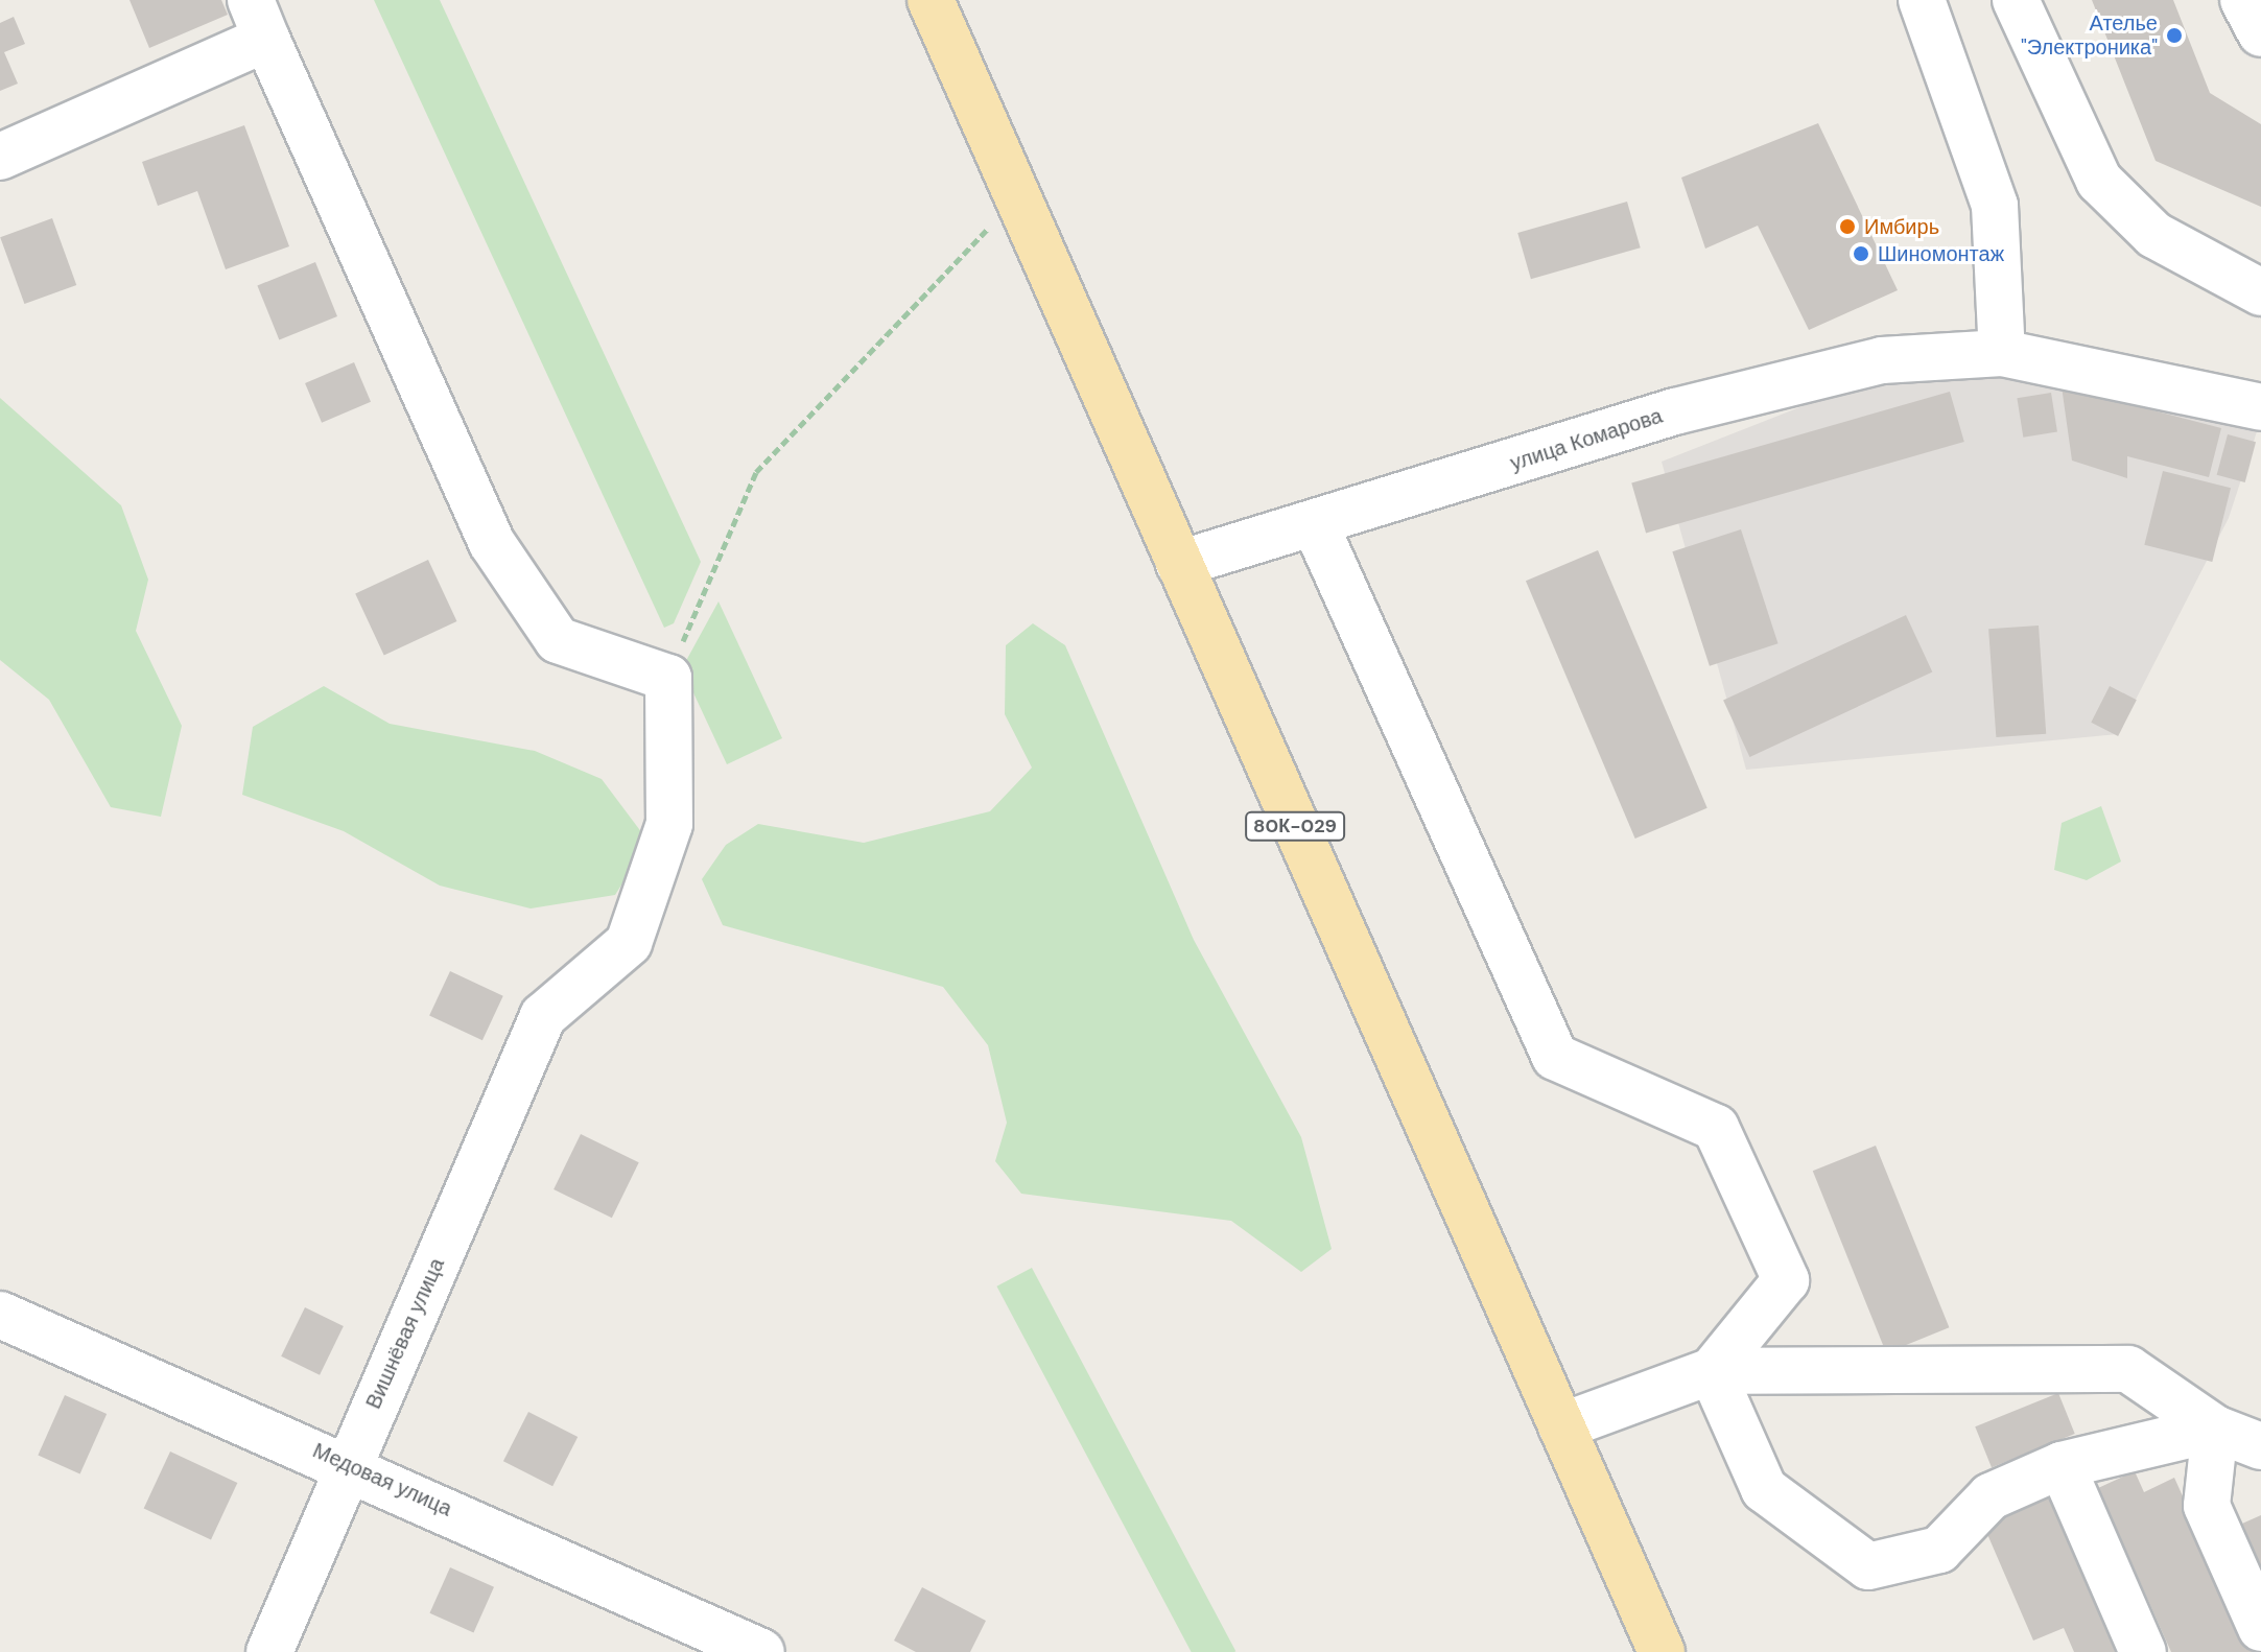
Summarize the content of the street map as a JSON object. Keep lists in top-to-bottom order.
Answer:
{
  "streets": {
    "main road": ["80К-029"],
    "street": ["улица Комарова", "Вишнёвая улица", "Медовая улица"]
  },
  "crossings": [
    ["улица Комарова", "80К-029"],
    ["Вишнёвая улица", "Медовая улица"]
  ],
  "places": ["Ателье \"Электроника\"", "Имбирь", "Шиномонтаж"]
}
